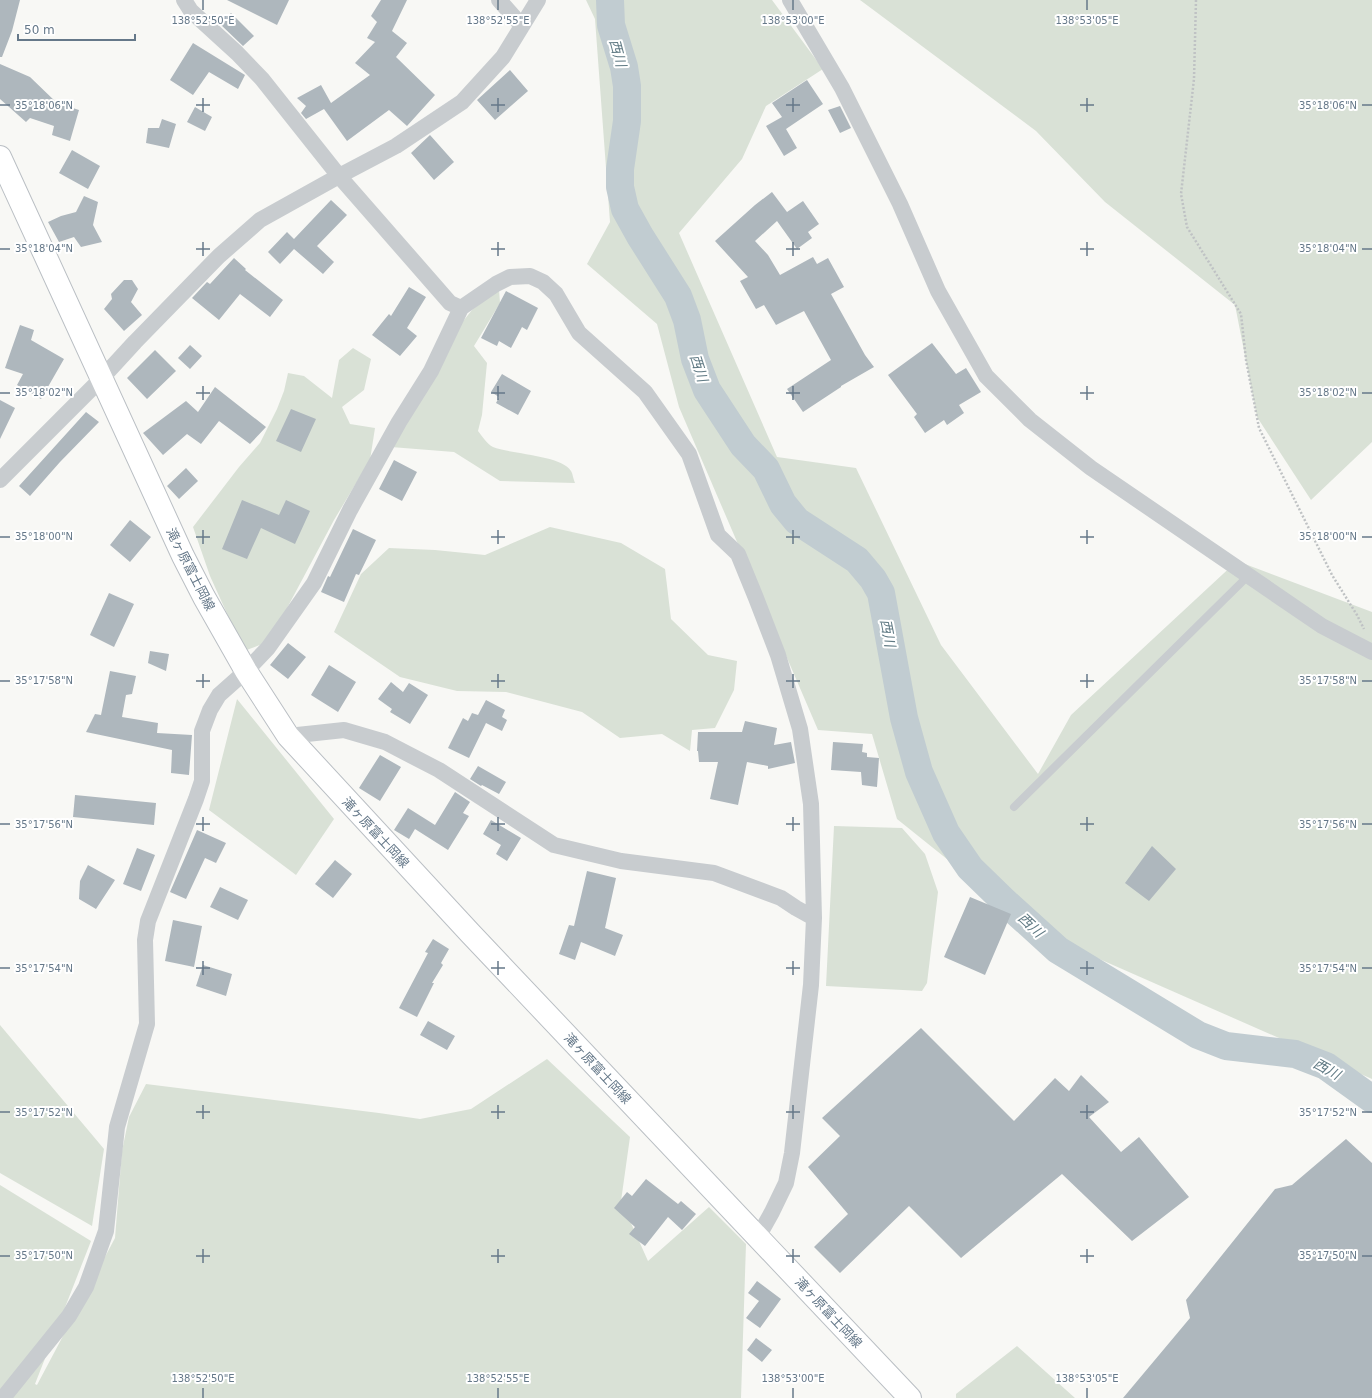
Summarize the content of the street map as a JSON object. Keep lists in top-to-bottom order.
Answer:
{
  "streets": {
    "main road": ["滝ヶ原富士岡線"]
  },
  "water": ["西川"],
  "scale_bar": "50 m",
  "coordinates": [
    "138°52'50\"E",
    "138°52'55\"E",
    "138°53'00\"E",
    "138°53'05\"E",
    "35°18'06\"N",
    "35°18'04\"N",
    "35°18'02\"N",
    "35°18'00\"N",
    "35°17'58\"N",
    "35°17'56\"N",
    "35°17'54\"N",
    "35°17'52\"N",
    "35°17'50\"N"
  ]
}
